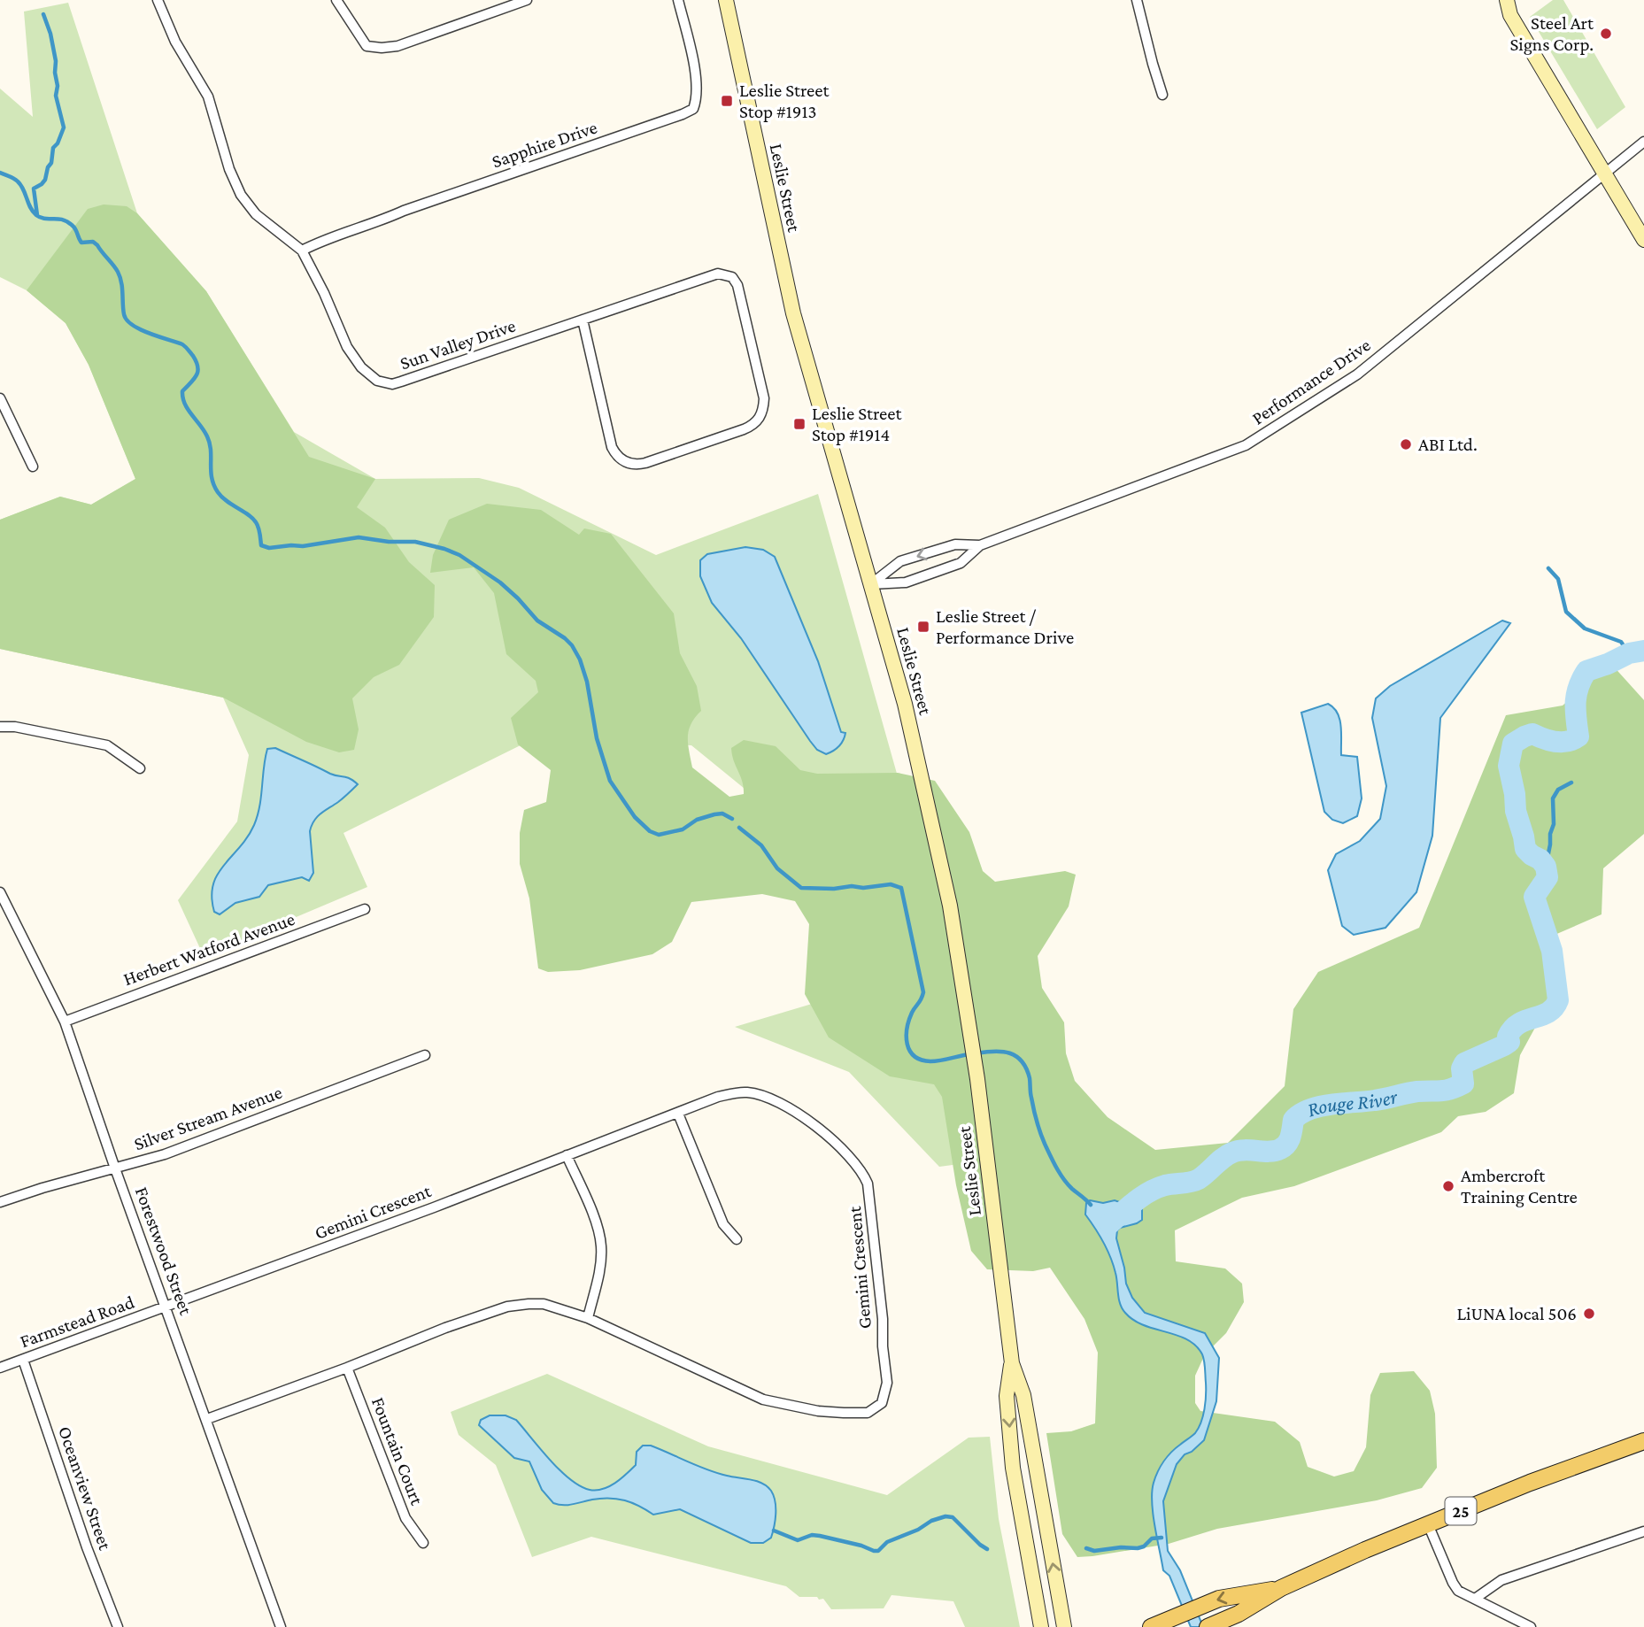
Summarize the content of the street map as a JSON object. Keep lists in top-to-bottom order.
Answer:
{
  "streets": {
    "main road": ["Leslie Street", "25"],
    "street": [
      "Sapphire Drive",
      "Sun Valley Drive",
      "Performance Drive",
      "Herbert Watford Avenue",
      "Silver Stream Avenue",
      "Gemini Crescent",
      "Forestwood Street",
      "Farmstead Road",
      "Fountain Court",
      "Oceanview Street"
    ]
  },
  "crossings": [
    ["Sapphire Drive", "Sun Valley Drive"],
    ["Leslie Street", "Performance Drive"],
    ["Herbert Watford Avenue", "Forestwood Street"],
    ["Silver Stream Avenue", "Forestwood Street"],
    ["Gemini Crescent", "Forestwood Street"],
    ["Gemini Crescent", "Farmstead Road"],
    ["Gemini Crescent", "Fountain Court"],
    ["Forestwood Street", "Farmstead Road"],
    ["Farmstead Road", "Oceanview Street"]
  ],
  "water": ["Rouge River"],
  "places": {
    "other": [
      "Steel Art Signs Corp.",
      "ABI Ltd.",
      "Ambercroft Training Centre",
      "LiUNA local 506"
    ],
    "transit": ["Leslie Street Stop #1913", "Leslie Street Stop #1914", "Leslie Street / Performance Drive"]
  }
}
